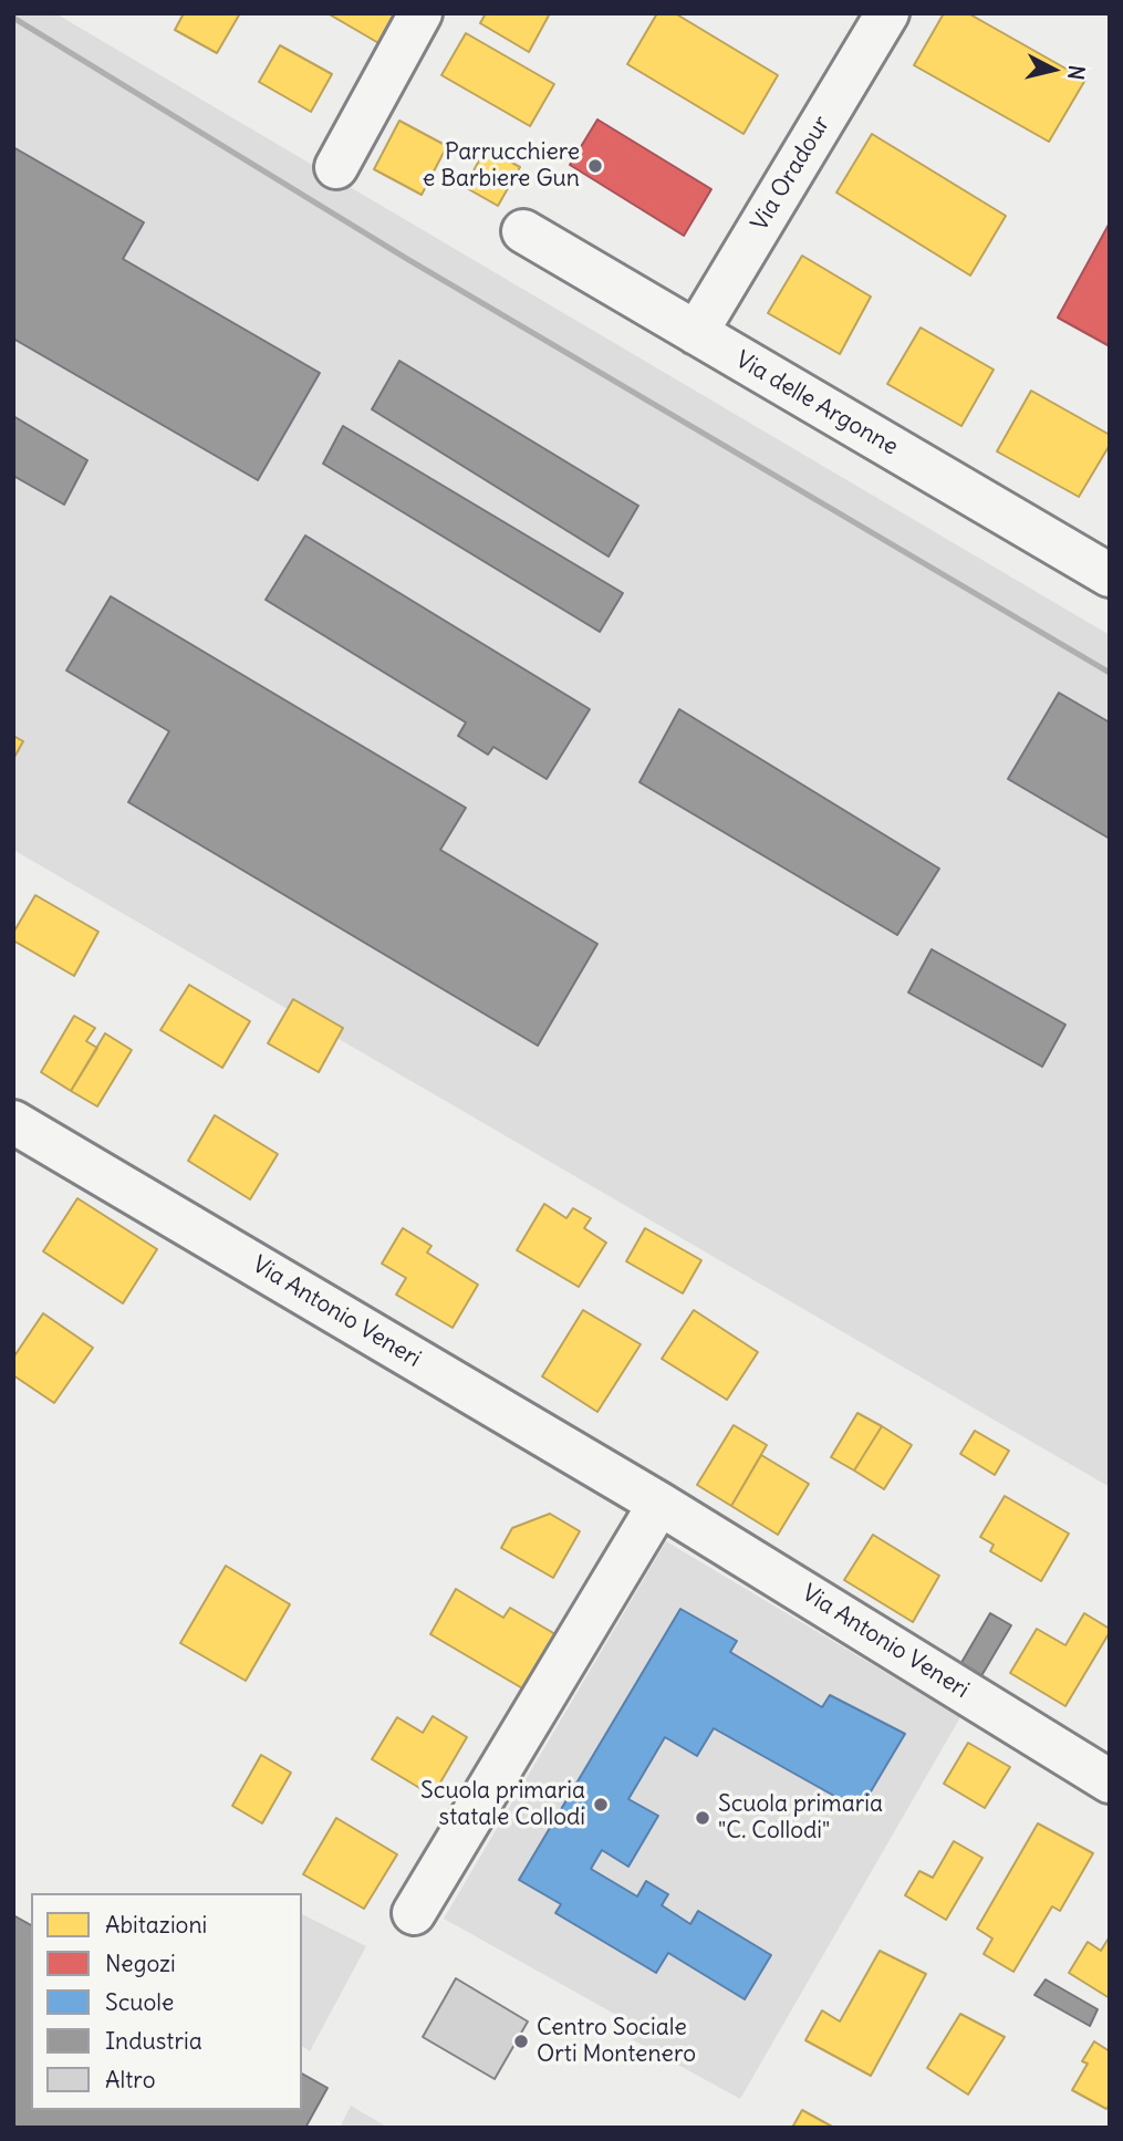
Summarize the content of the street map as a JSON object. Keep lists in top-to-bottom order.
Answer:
{
  "streets": {
    "street": ["Via Oradour", "Via delle Argonne", "Via Antonio Veneri"]
  },
  "crossings": [
    ["Via Oradour", "Via delle Argonne"]
  ],
  "places": [
    "Parrucchiere e Barbiere Gun",
    "Scuola primaria statale Collodi",
    "Scuola primaria \"C. Collodi\"",
    "Centro Sociale Orti Montenero"
  ],
  "legend": [
    "Abitazioni",
    "Negozi",
    "Scuole",
    "Industria",
    "Altro"
  ],
  "north": "right"
}
